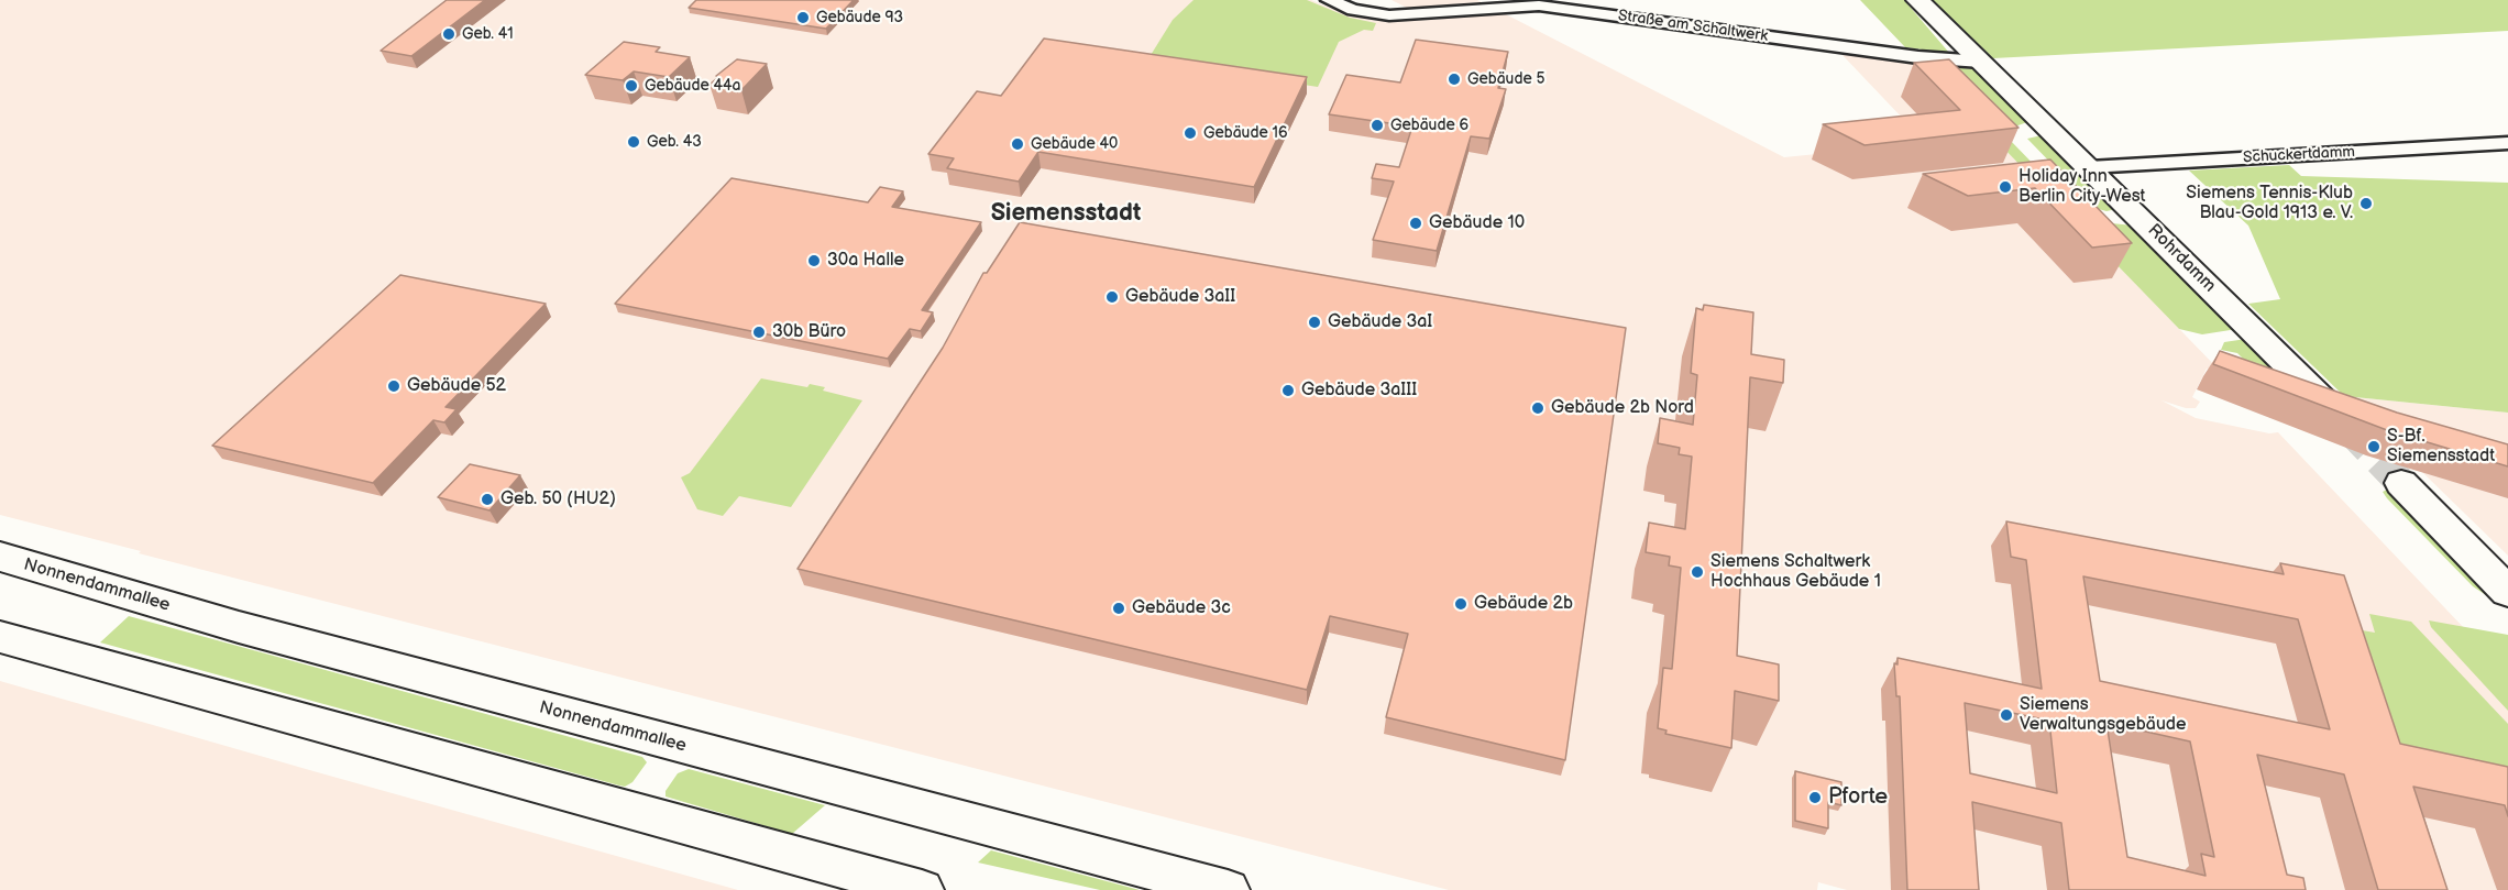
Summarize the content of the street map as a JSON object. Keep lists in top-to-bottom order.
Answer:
{
  "streets": {
    "main road": ["Rohrdamm", "Nonnendammallee"],
    "street": ["Straße am Schaltwerk", "Schuckertdamm"]
  },
  "crossings": [
    ["Straße am Schaltwerk", "Rohrdamm"],
    ["Schuckertdamm", "Rohrdamm"]
  ],
  "districts": ["Siemensstadt"],
  "places": [
    "Gebäude 93",
    "Geb. 41",
    "Gebäude 5",
    "Gebäude 44a",
    "Gebäude 6",
    "Gebäude 16",
    "Geb. 43",
    "Gebäude 40",
    "Holiday Inn Berlin City-West",
    "Siemens Tennis-Klub Blau-Gold 1913 e. V.",
    "Gebäude 10",
    "30a Halle",
    "Gebäude 3aII",
    "Gebäude 3aI",
    "30b Büro",
    "Gebäude 52",
    "Gebäude 3aIII",
    "Gebäude 2b Nord",
    "S-Bf. Siemensstadt",
    "Geb. 50 (HU2)",
    "Siemens Schaltwerk Hochhaus Gebäude 1",
    "Gebäude 2b",
    "Gebäude 3c",
    "Siemens Verwaltungsgebäude",
    "Pforte"
  ]
}
